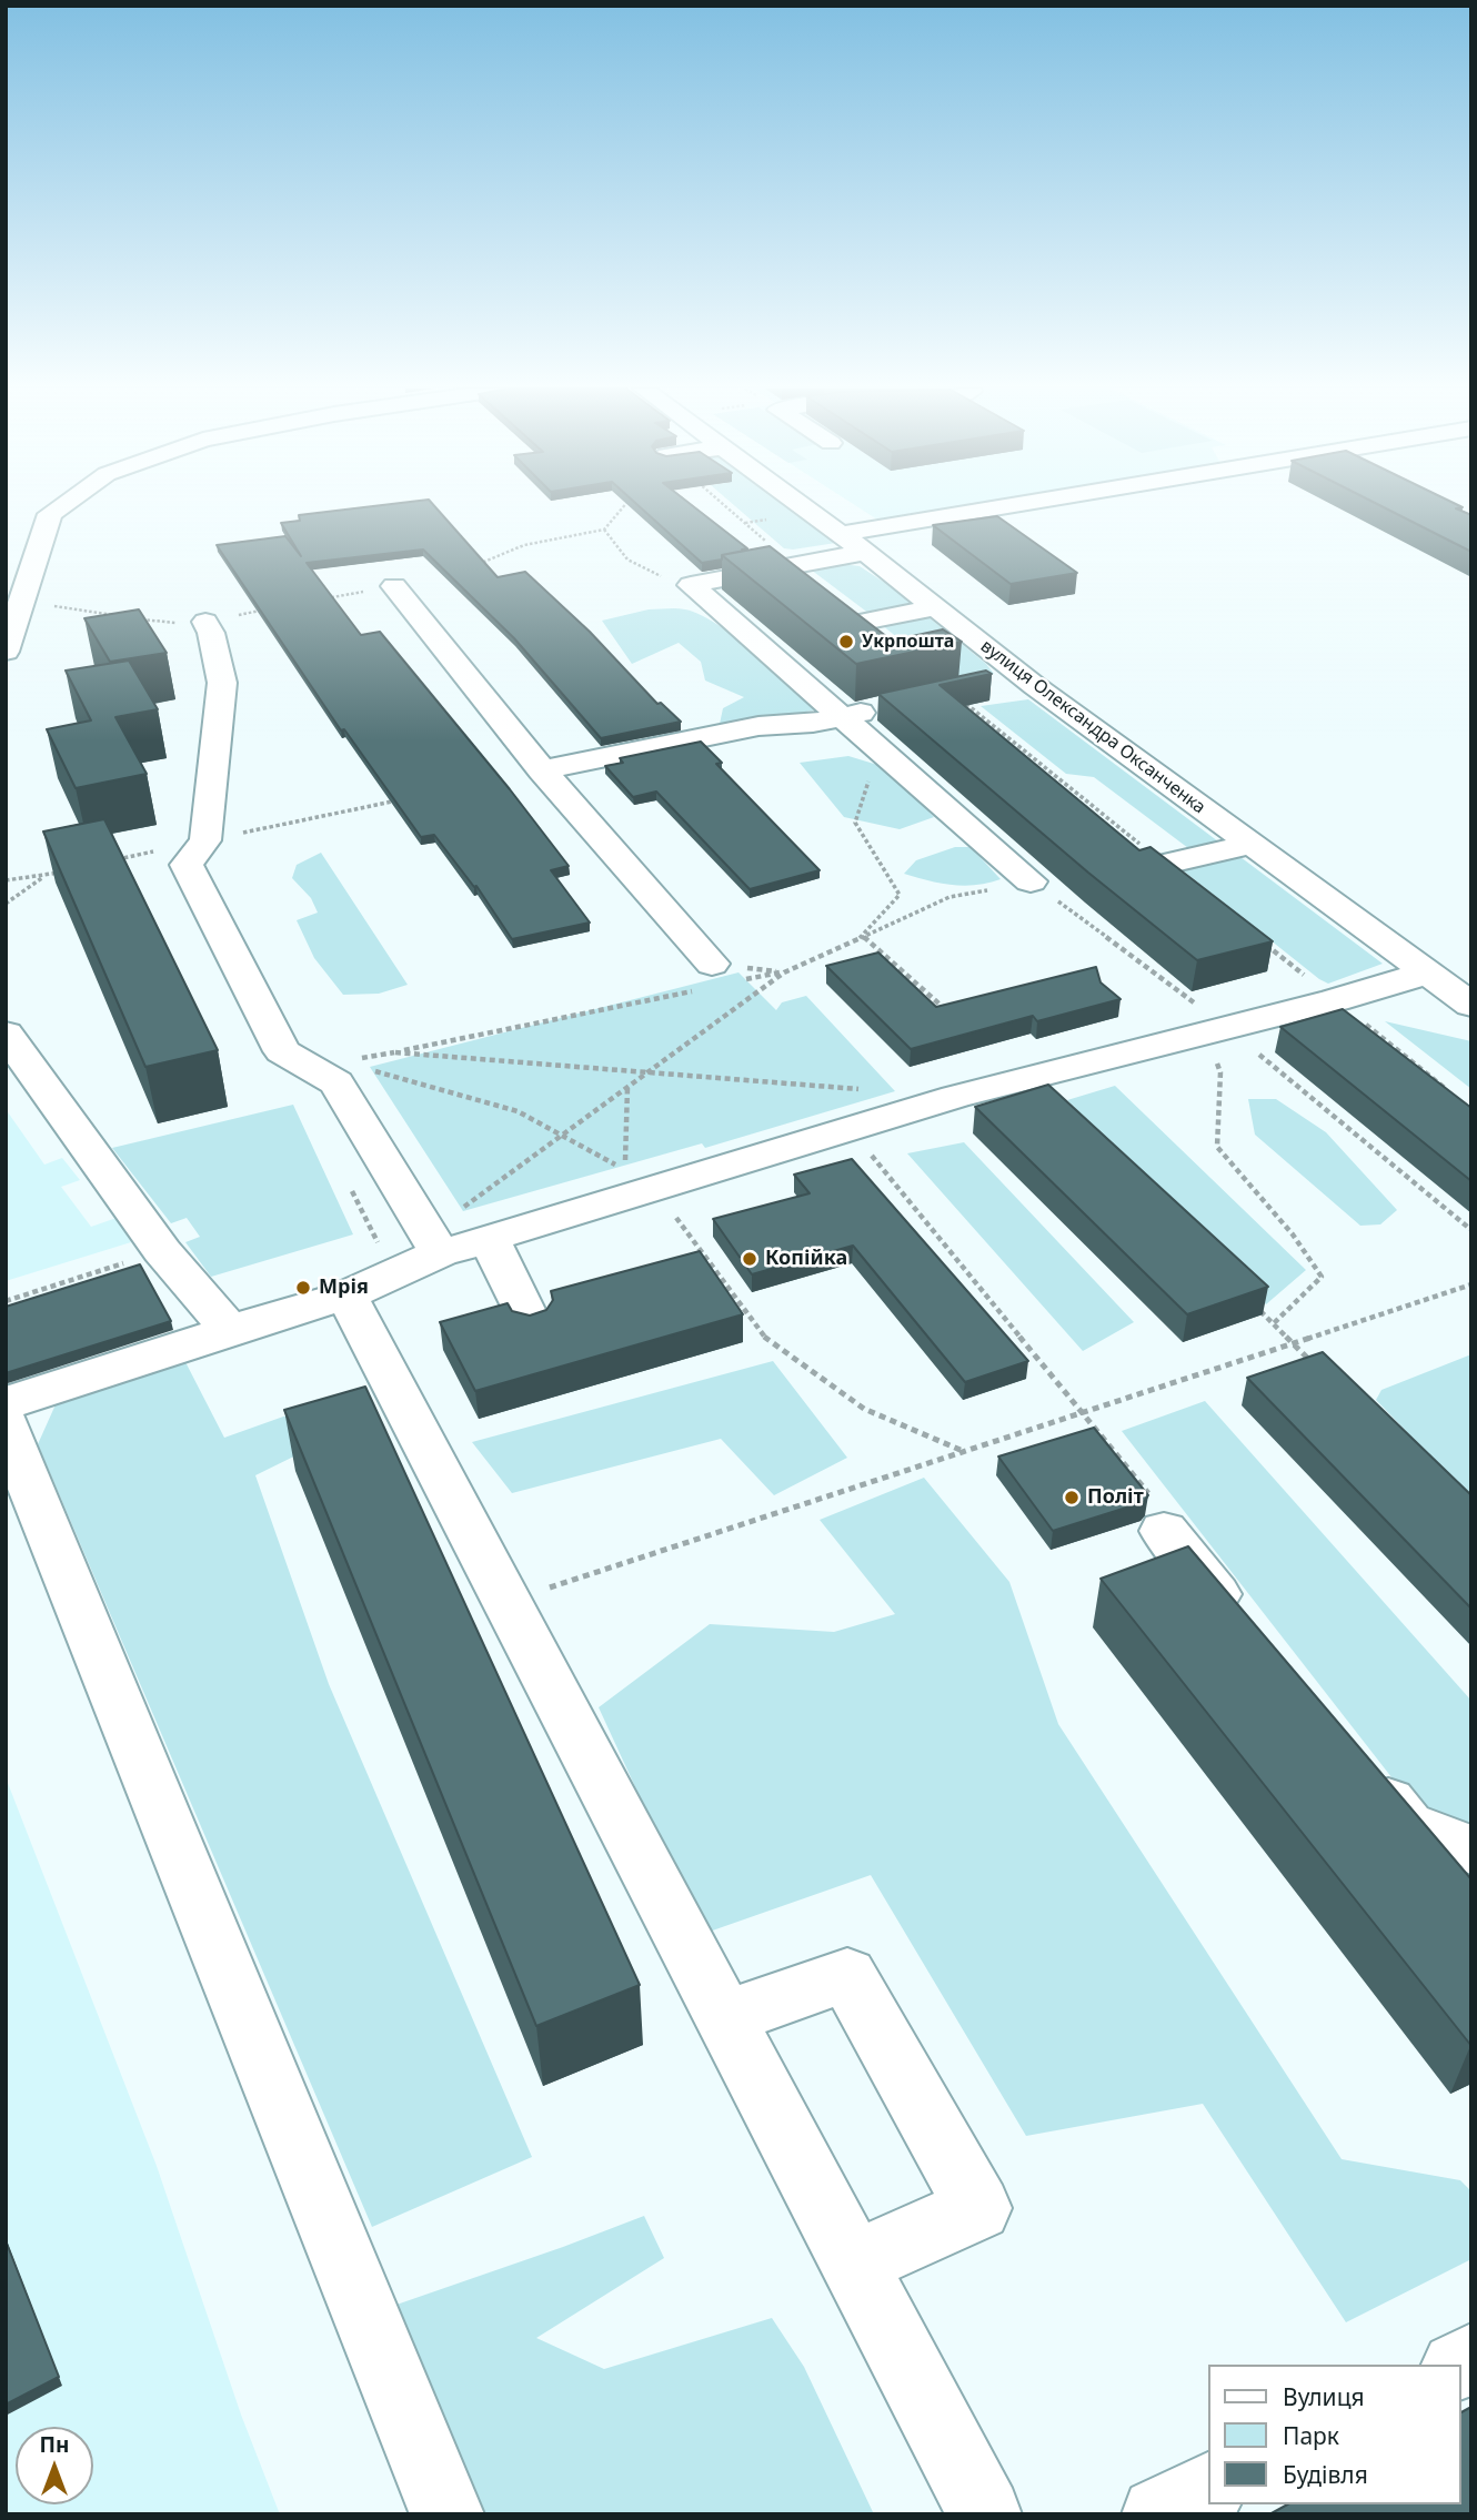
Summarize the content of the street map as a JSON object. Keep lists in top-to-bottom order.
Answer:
{
  "streets": {
    "street": ["вулиця Олександра Оксанченка"]
  },
  "places": [
    "Укрпошта",
    "Копійка",
    "Мрія",
    "Політ"
  ],
  "legend": ["Вулиця", "Парк", "Будівля"],
  "north": "top"
}
